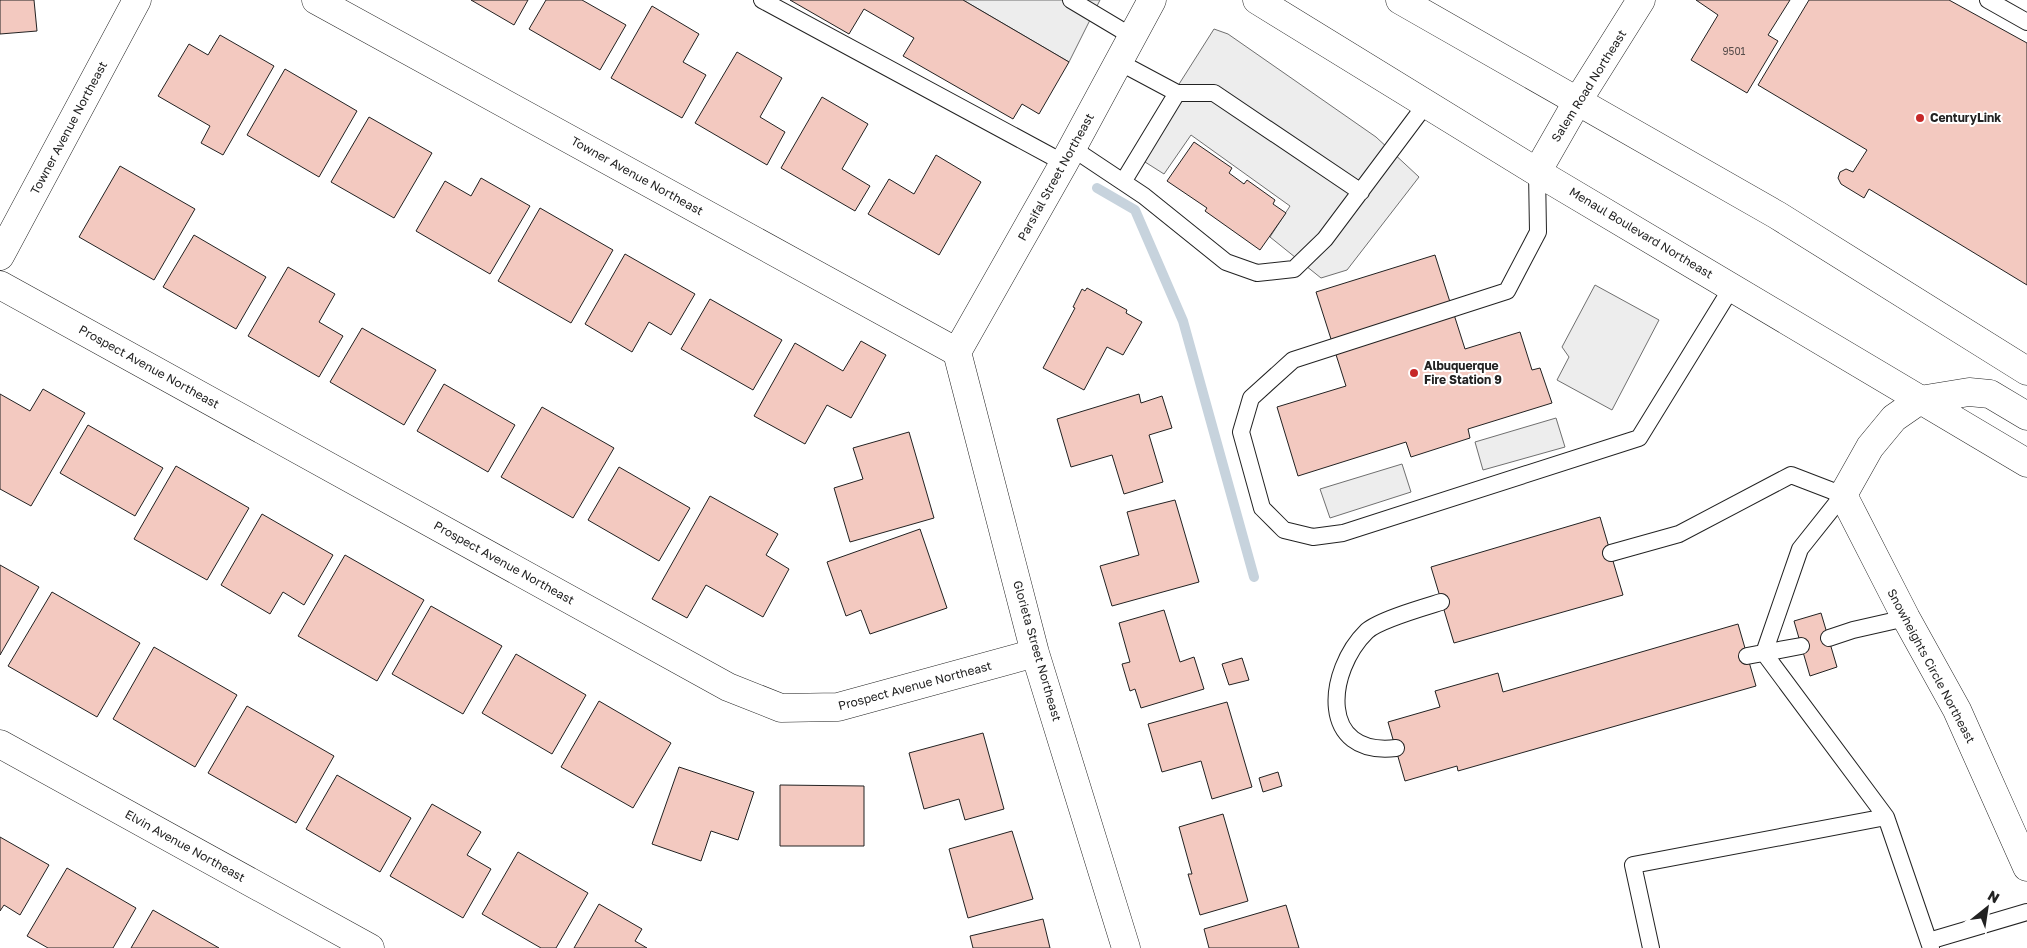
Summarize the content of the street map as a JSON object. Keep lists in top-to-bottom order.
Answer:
{
  "streets": {
    "street": [
      "Salem Road Northeast",
      "Towner Avenue Northeast",
      "Parsifal Street Northeast",
      "Menaul Boulevard Northeast",
      "Prospect Avenue Northeast",
      "Glorieta Street Northeast",
      "Snowheights Circle Northeast",
      "Elvin Avenue Northeast"
    ]
  },
  "crossings": [
    ["Salem Road Northeast", "Menaul Boulevard Northeast"],
    ["Towner Avenue Northeast", "Parsifal Street Northeast"],
    ["Towner Avenue Northeast", "Glorieta Street Northeast"],
    ["Parsifal Street Northeast", "Glorieta Street Northeast"],
    ["Prospect Avenue Northeast", "Glorieta Street Northeast"]
  ],
  "places": ["CenturyLink", "Albuquerque Fire Station 9"],
  "house_numbers": ["9501"],
  "north": "top right"
}
